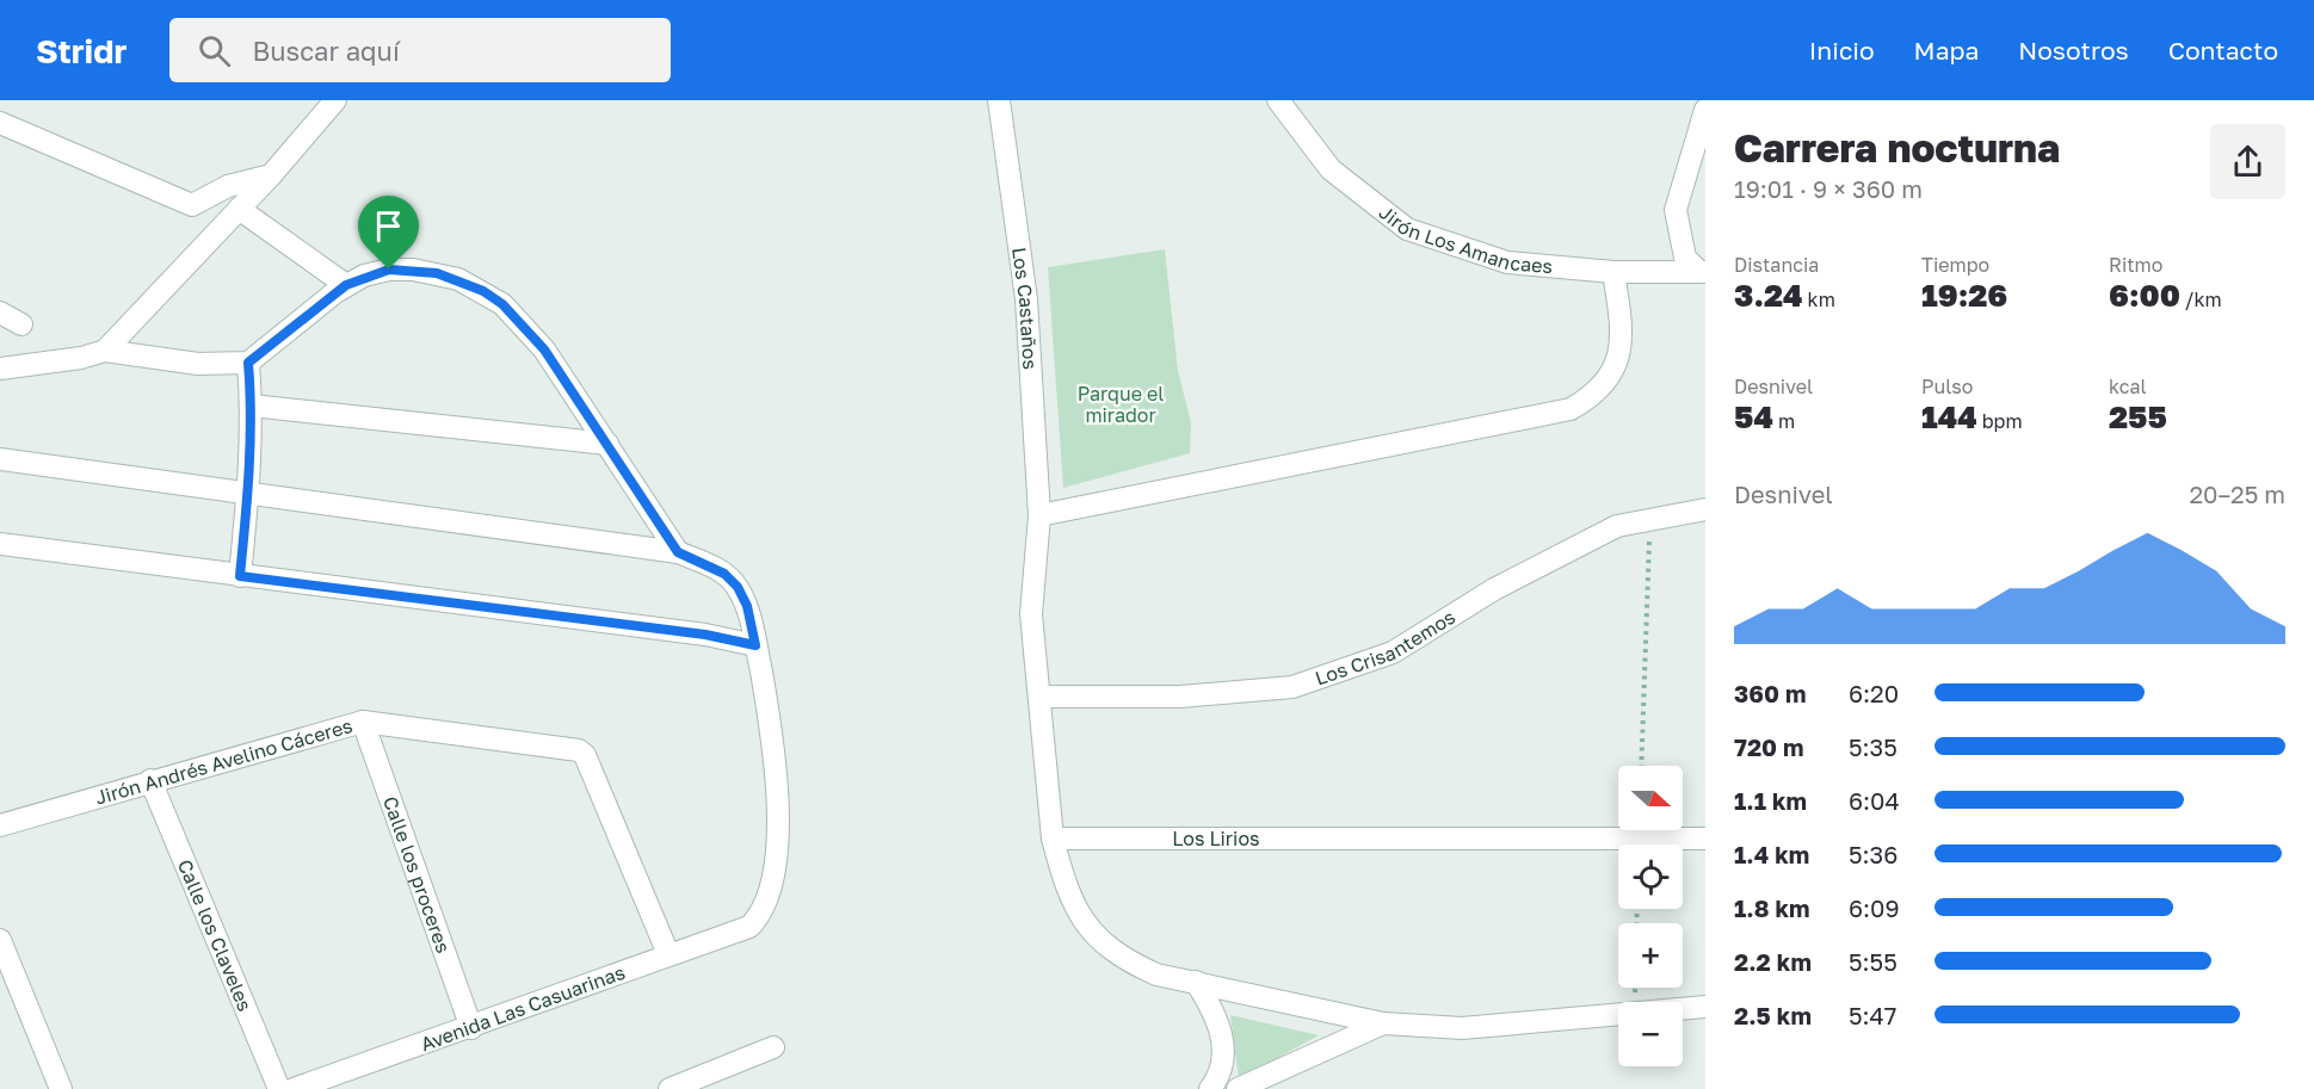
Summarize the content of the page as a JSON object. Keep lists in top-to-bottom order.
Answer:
{
  "streets": {
    "street": [
      "Jirón Los Amancaes",
      "Los Castaños",
      "Los Crisantemos",
      "Jirón Andrés Avelino Cáceres",
      "Los Lirios",
      "Calle los proceres",
      "Calle los Claveles",
      "Avenida Las Casuarinas"
    ]
  },
  "crossings": [
    ["Jirón Andrés Avelino Cáceres", "Calle los proceres"],
    ["Jirón Andrés Avelino Cáceres", "Calle los Claveles"],
    ["Jirón Andrés Avelino Cáceres", "Avenida Las Casuarinas"],
    ["Calle los proceres", "Avenida Las Casuarinas"]
  ],
  "parks": ["Parque el mirador"],
  "north": "right",
  "page": {
    "header": "Stridr",
    "search": "Buscar aquí",
    "nav": [
      "Inicio",
      "Mapa",
      "Nosotros",
      "Contacto"
    ],
    "heading": ["Carrera nocturna", "19:01 · 9 × 360 m"],
    "stats": [
      ["Distancia", "3.24 km"],
      ["Tiempo", "19:26"],
      ["Ritmo", "6:00 /km"],
      ["Desnivel", "54 m"],
      ["Pulso", "144 bpm"],
      ["kcal", "255"]
    ],
    "chart": ["Desnivel", "20–25 m"],
    "list": [
      {
        "name": "360 m",
        "note": "6:20"
      },
      {
        "name": "720 m",
        "note": "5:35"
      },
      {
        "name": "1.1 km",
        "note": "6:04"
      },
      {
        "name": "1.4 km",
        "note": "5:36"
      },
      {
        "name": "1.8 km",
        "note": "6:09"
      },
      {
        "name": "2.2 km",
        "note": "5:55"
      },
      {
        "name": "2.5 km",
        "note": "5:47"
      }
    ],
    "map_buttons": ["+", "−"]
  }
}
